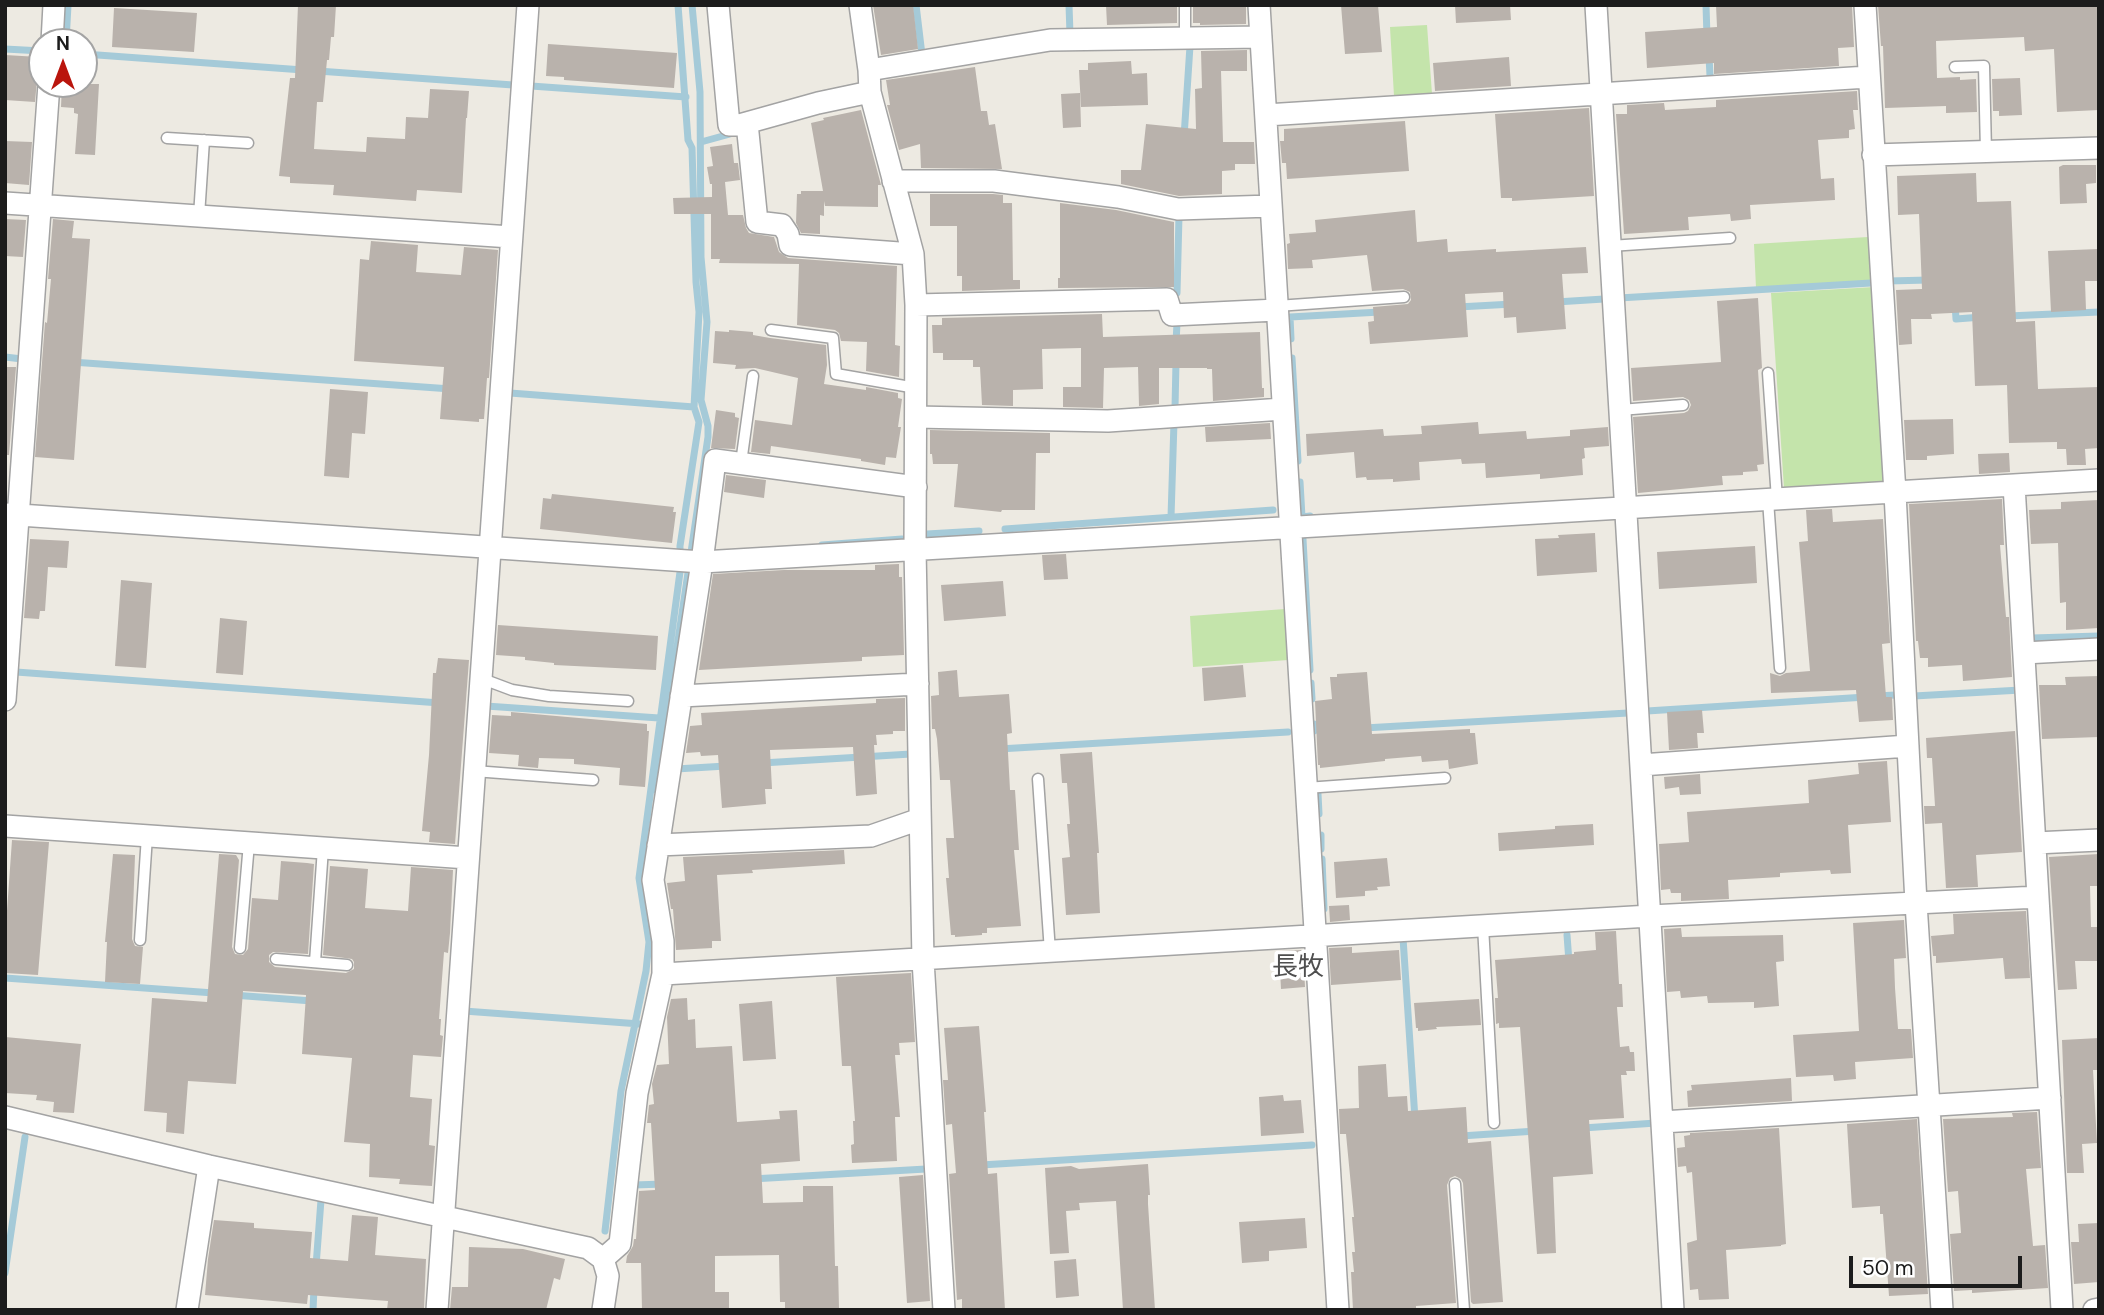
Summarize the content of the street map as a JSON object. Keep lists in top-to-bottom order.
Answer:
{
  "districts": ["長牧"],
  "scale_bar": "50 m",
  "north": "top"
}
